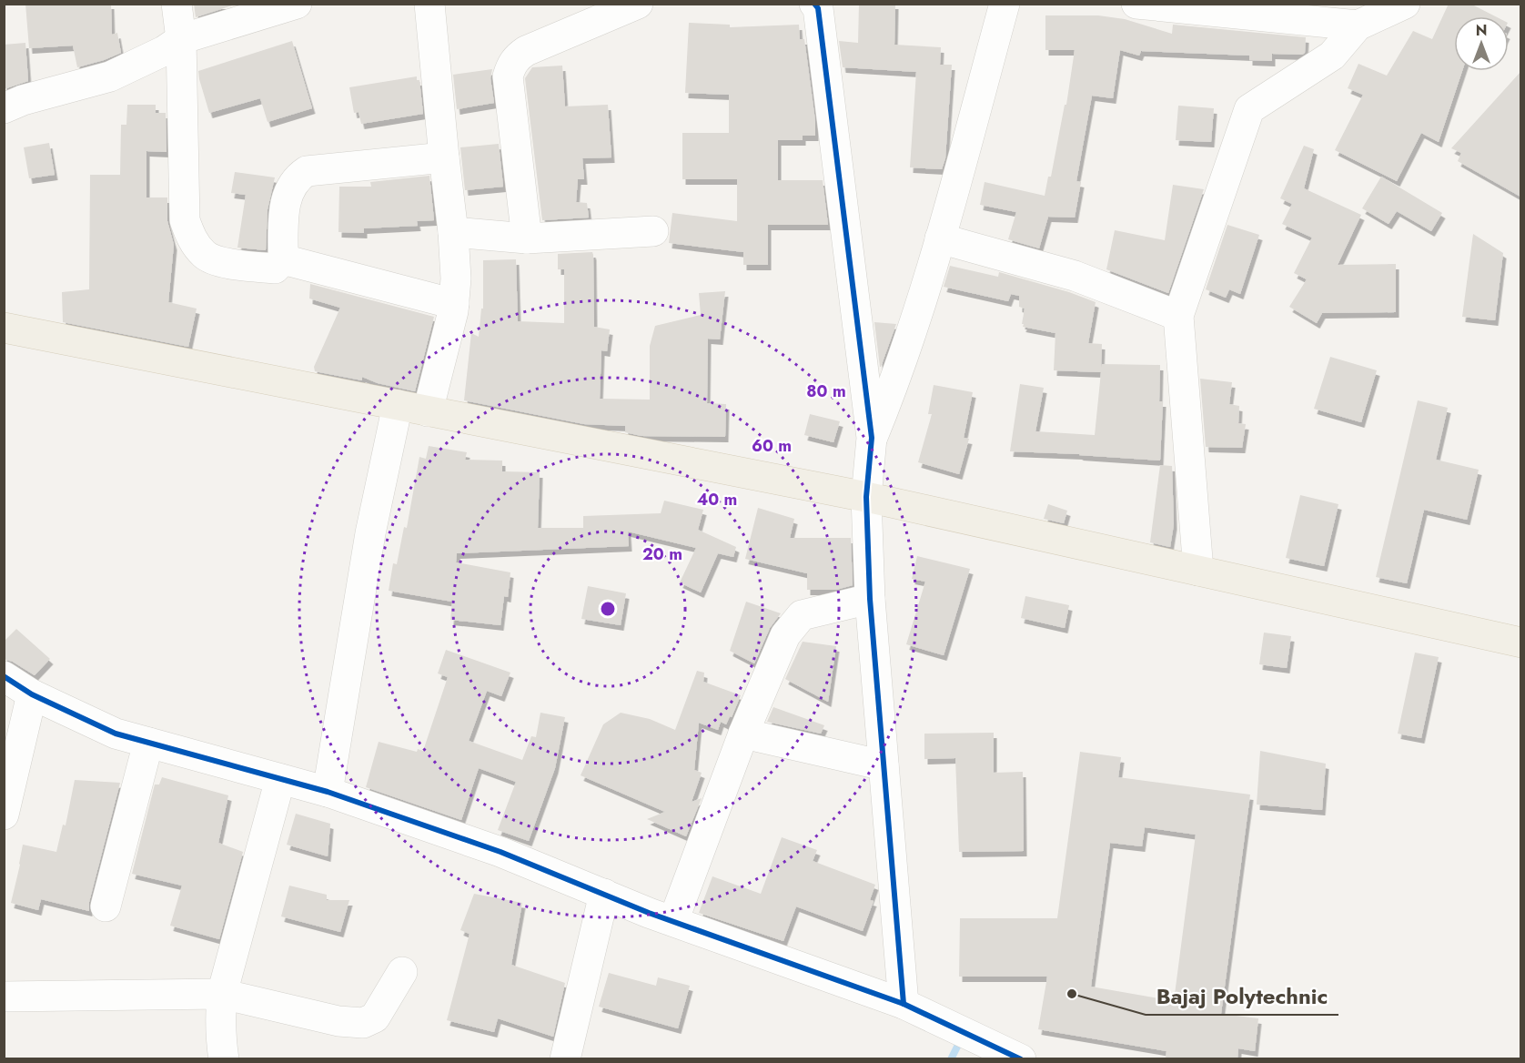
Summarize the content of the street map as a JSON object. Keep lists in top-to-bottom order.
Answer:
{
  "places": ["Bajaj Polytechnic"],
  "north": "top",
  "rings": [
    "80 m",
    "60 m",
    "40 m",
    "20 m"
  ]
}
